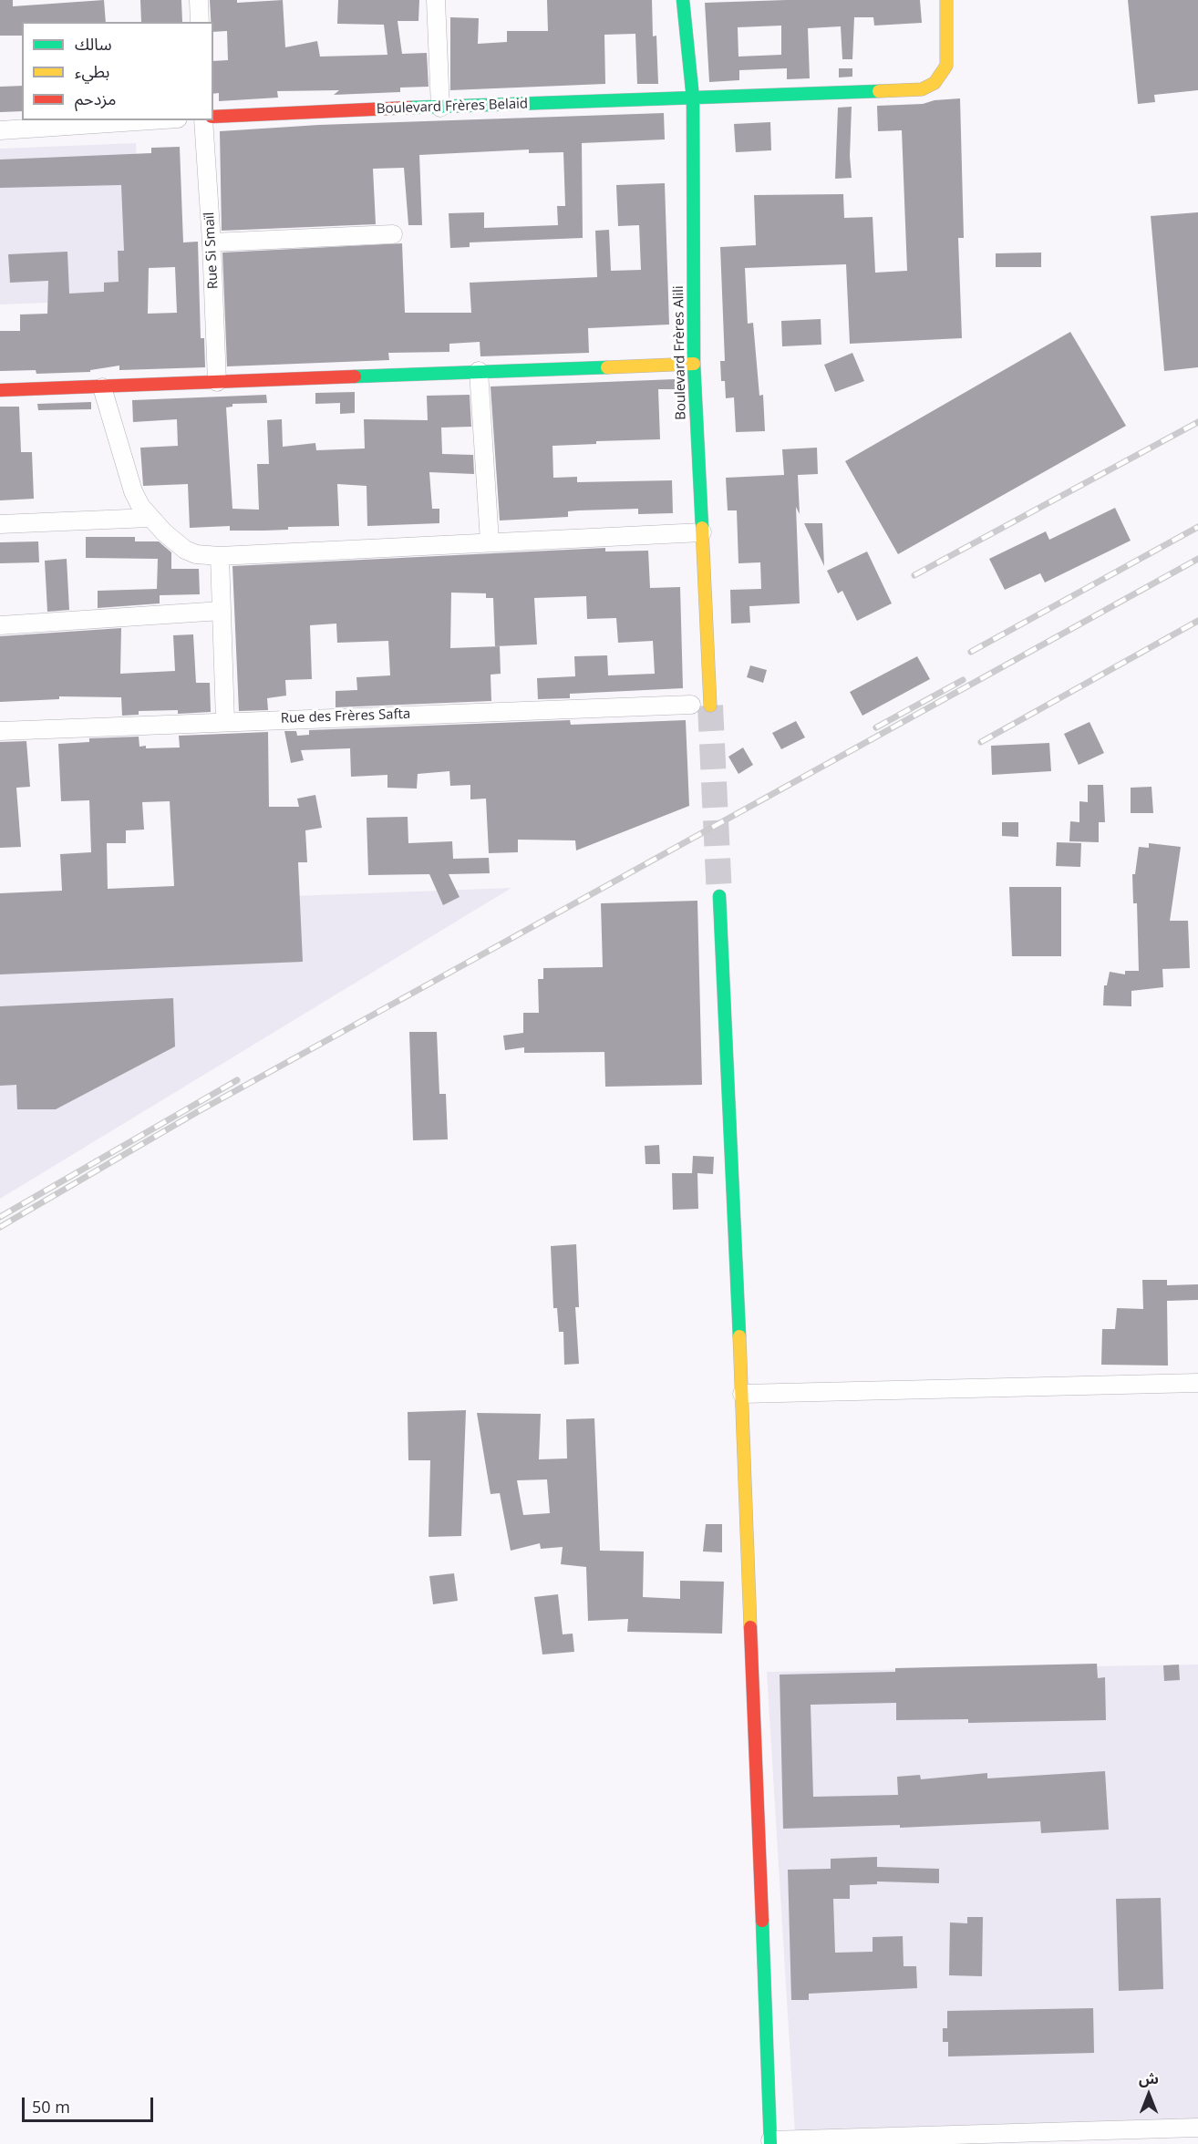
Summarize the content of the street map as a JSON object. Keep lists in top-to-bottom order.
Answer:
{
  "streets": {
    "main road": ["Boulevard Frères Belaid", "Boulevard Frères Alili"],
    "street": ["Rue Si Smaïl", "Rue des Frères Safta"]
  },
  "crossings": [
    ["Boulevard Frères Belaid", "Boulevard Frères Alili"]
  ],
  "legend": ["سالك", "بطيء", "مزدحم"],
  "scale_bar": "50 m",
  "north": "top"
}
